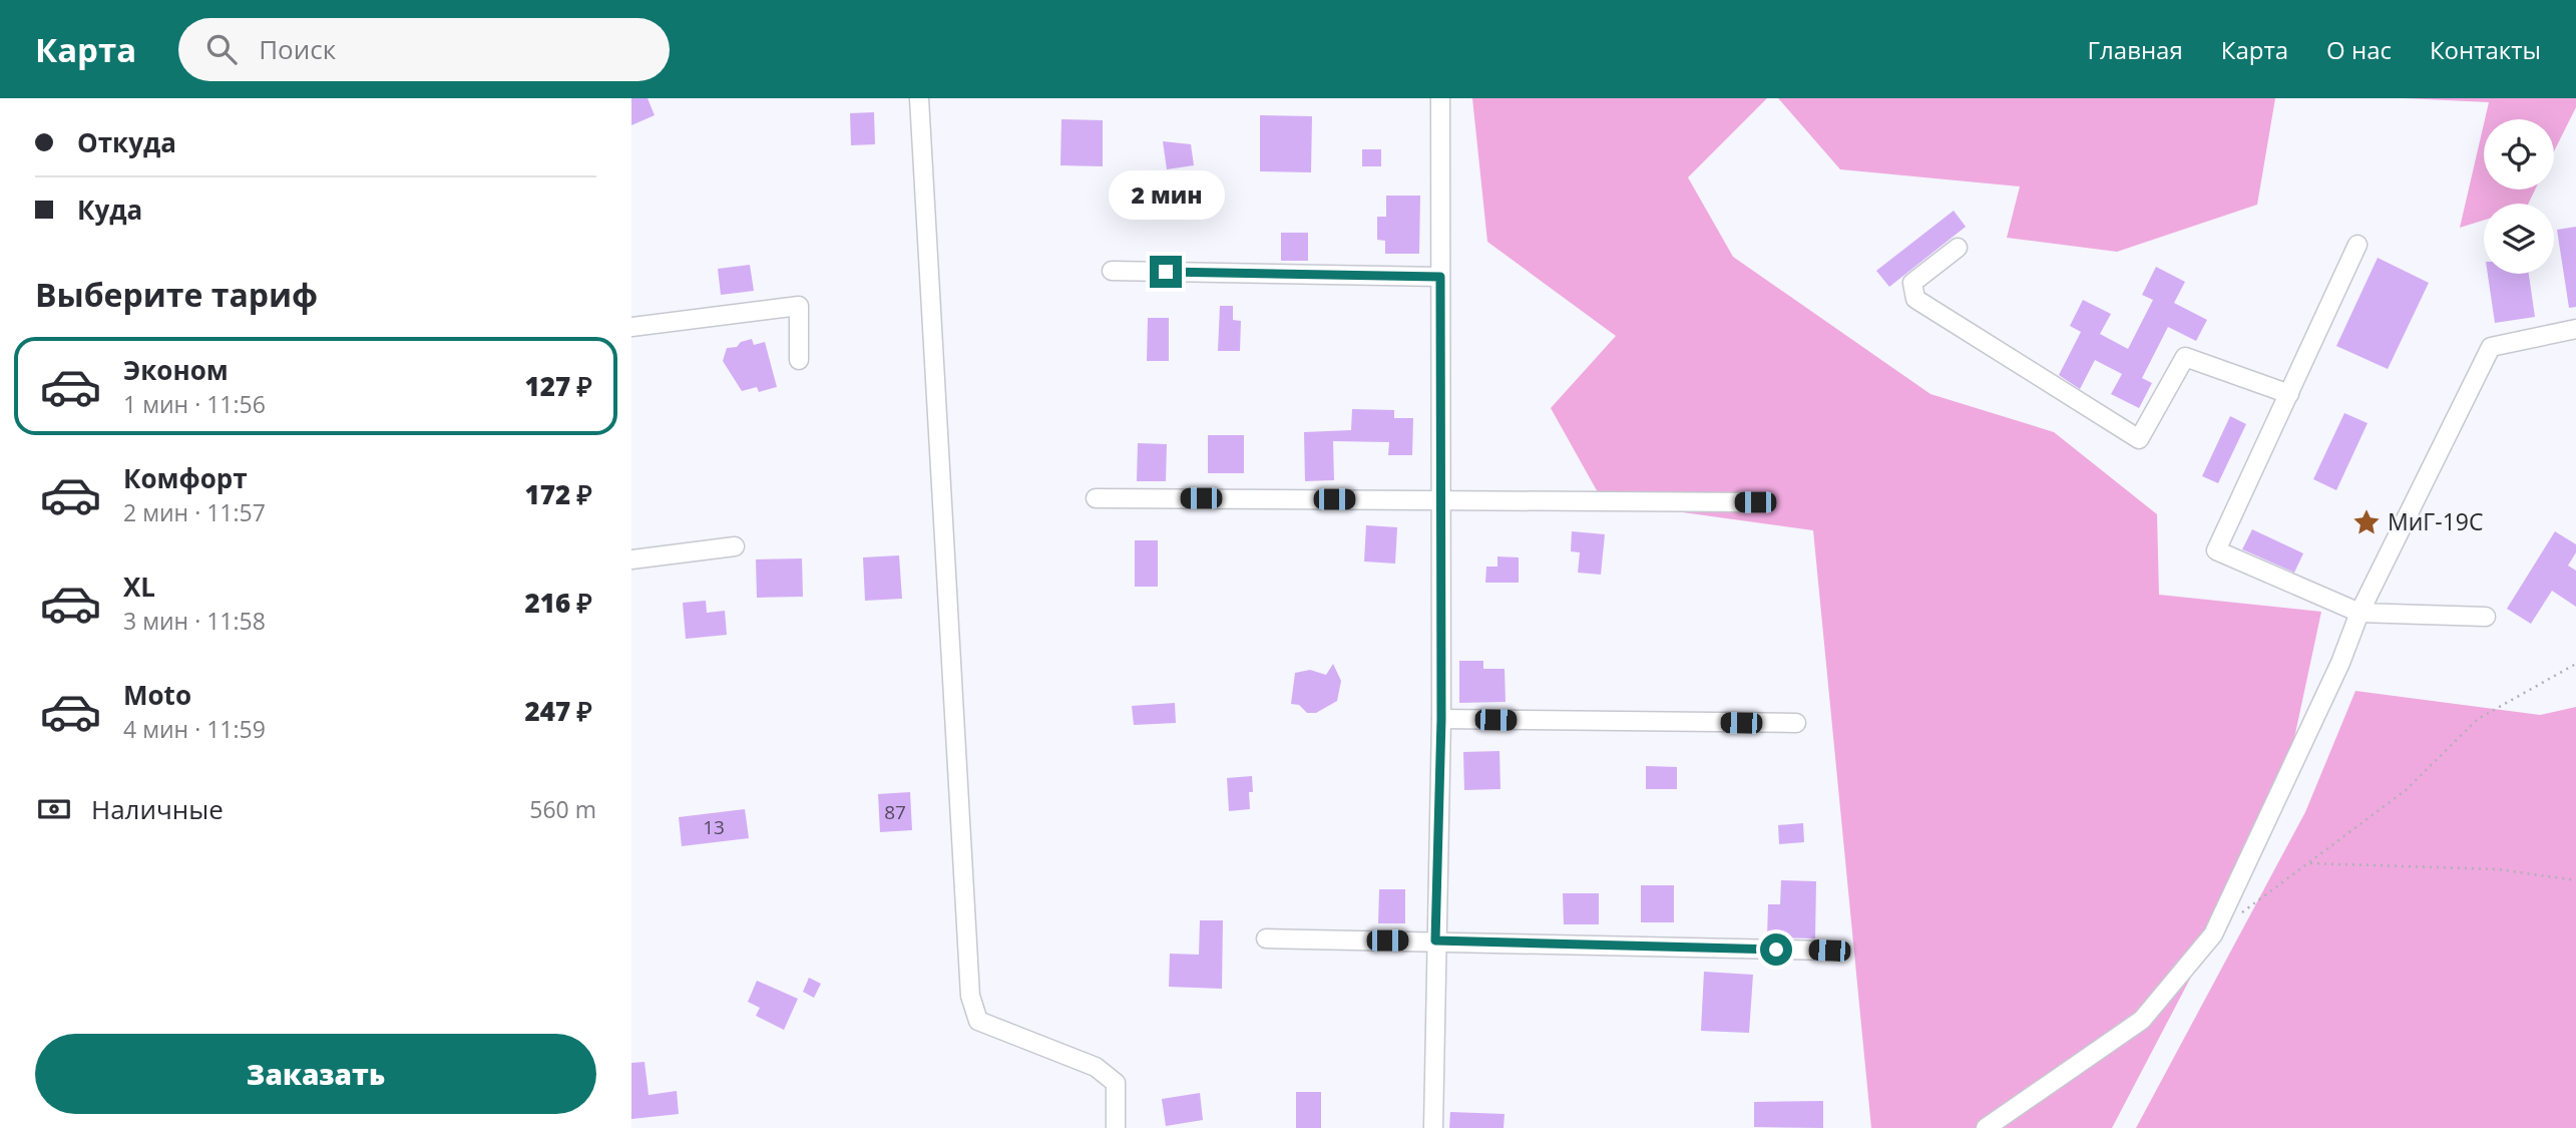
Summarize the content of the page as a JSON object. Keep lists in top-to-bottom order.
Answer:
{
  "places": {
    "place": ["МиГ-19С"]
  },
  "house_numbers": ["87", "13"],
  "page": {
    "header": "Карта",
    "search": "Поиск",
    "nav": [
      "Главная",
      "Карта",
      "О нас",
      "Контакты"
    ],
    "banner": ["Откуда", "Куда"],
    "bubble": "2 мин",
    "heading": "Выберите тариф",
    "list": [
      {
        "name": "Эконом",
        "note": "1 мин · 11:56",
        "value": "127 ₽"
      },
      {
        "name": "Комфорт",
        "note": "2 мин · 11:57",
        "value": "172 ₽"
      },
      {
        "name": "XL",
        "note": "3 мин · 11:58",
        "value": "216 ₽"
      },
      {
        "name": "Moto",
        "note": "4 мин · 11:59",
        "value": "247 ₽"
      }
    ],
    "pay": ["Наличные", "560 m"],
    "buttons": "Заказать"
  }
}
